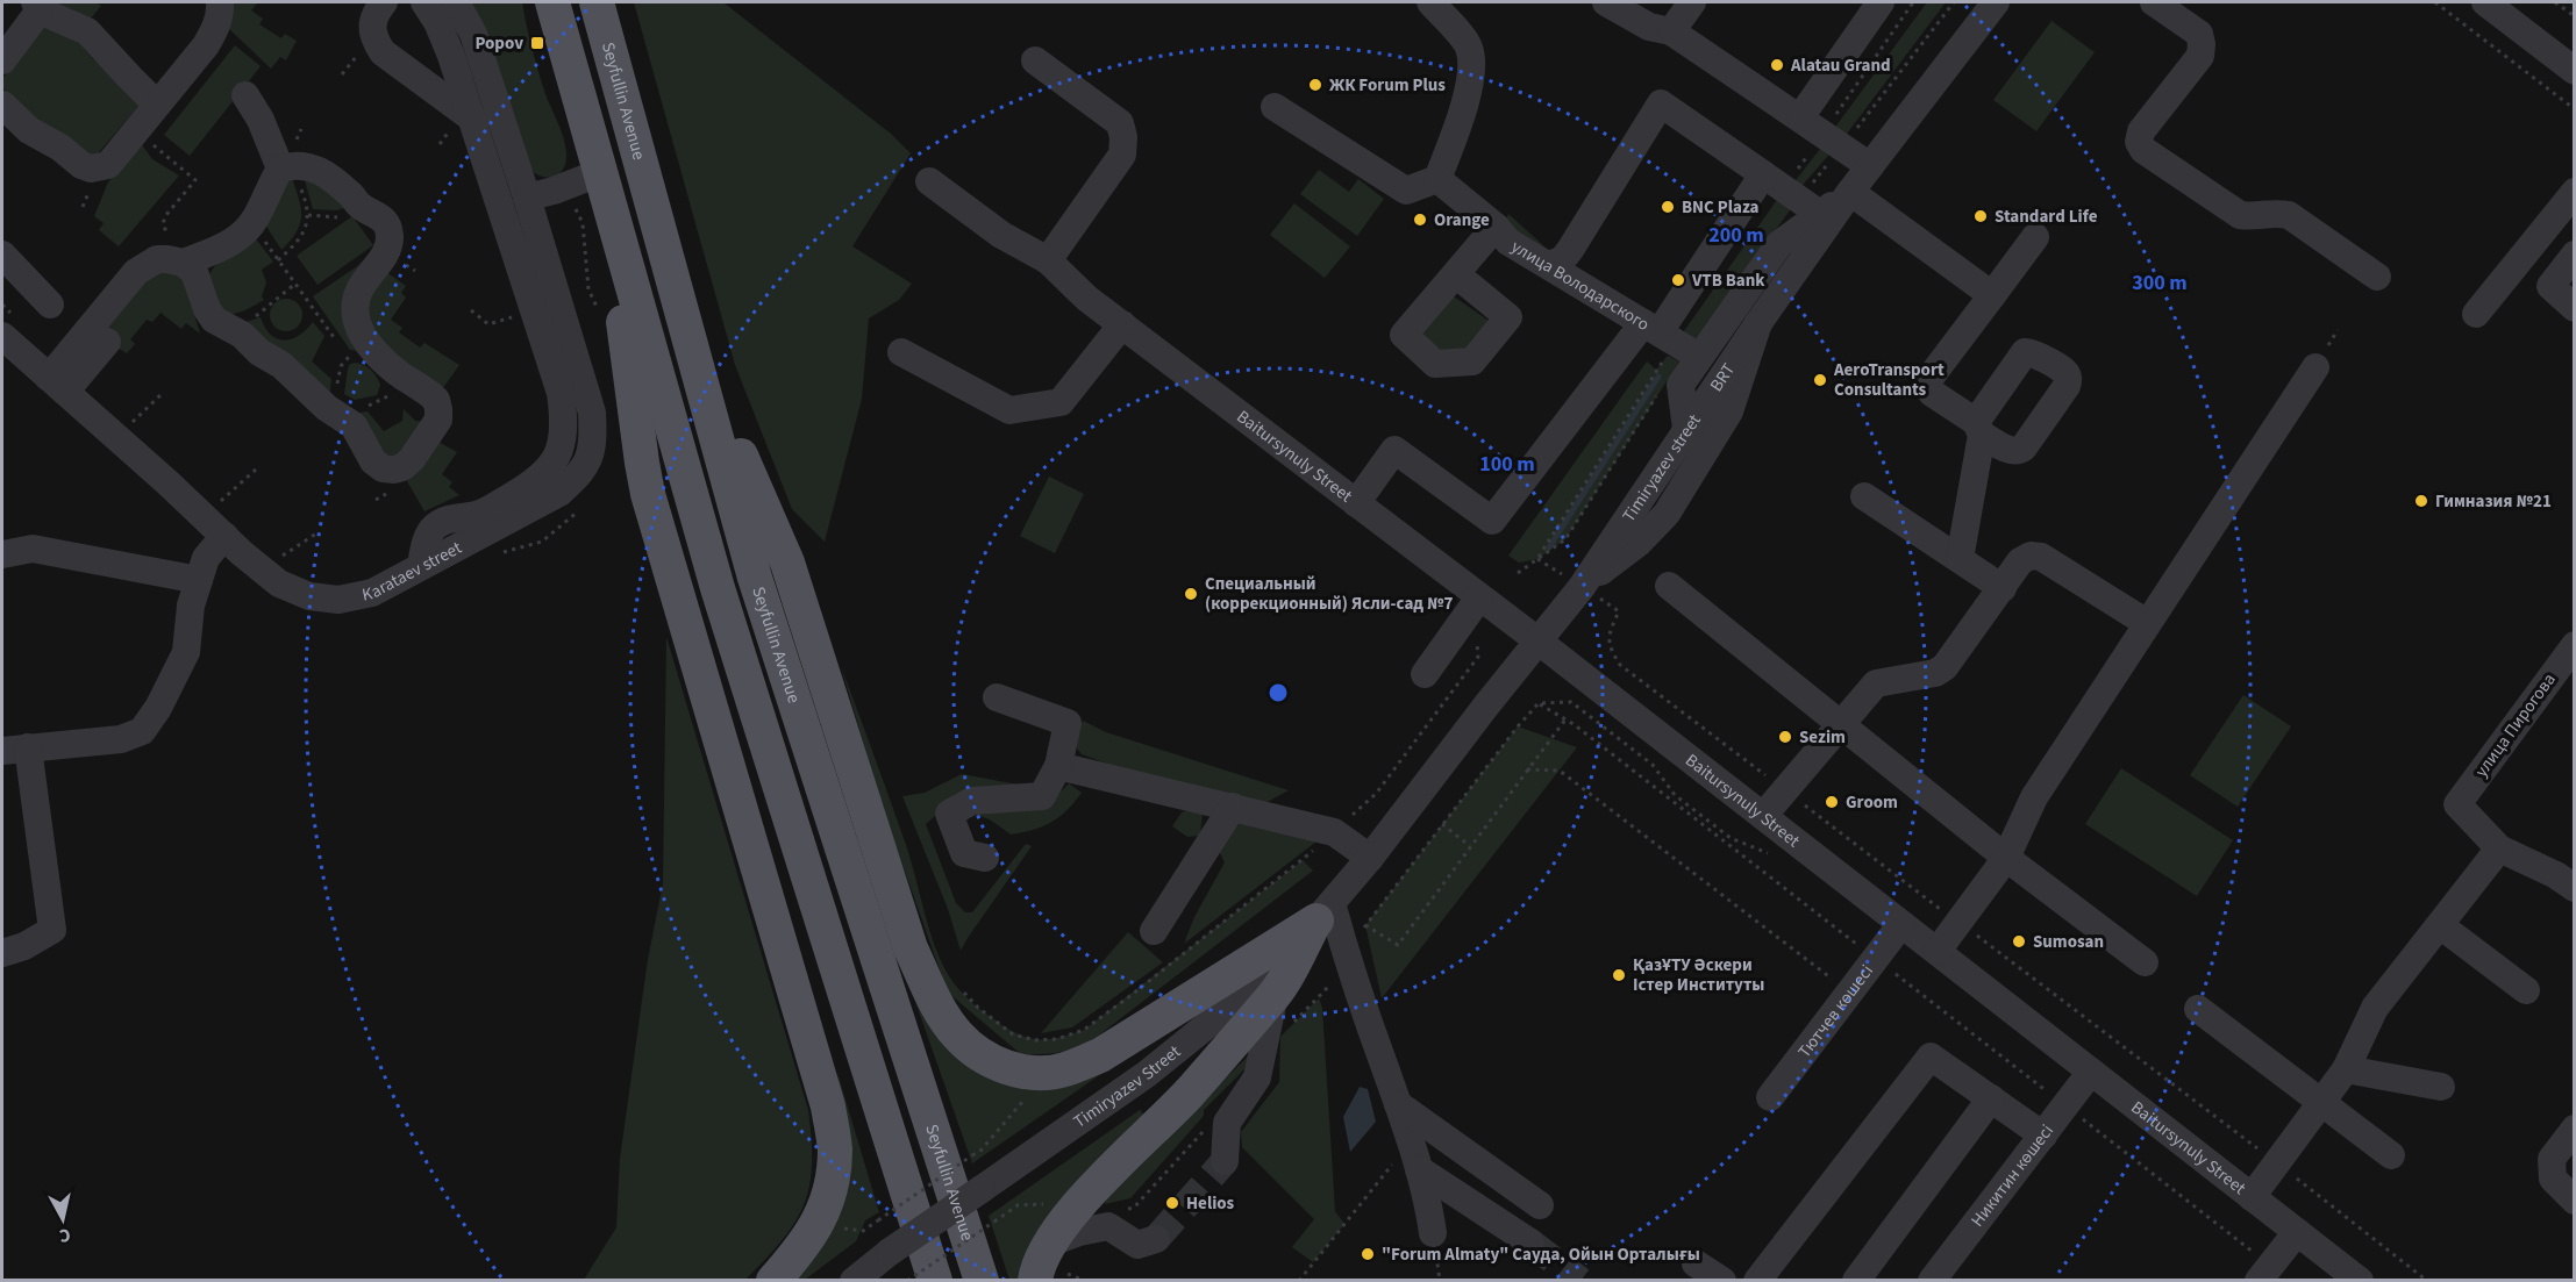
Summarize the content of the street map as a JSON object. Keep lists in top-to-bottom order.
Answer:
{
  "streets": {
    "main road": ["Seyfullin Avenue"],
    "street": [
      "улица Володарского",
      "BRT",
      "Baitursynuly Street",
      "Timiryazev street",
      "Karataev street",
      "улица Пирогова",
      "Тютчев көшесі",
      "Timiryazev Street",
      "Никитин көшесі"
    ]
  },
  "crossings": [
    ["улица Володарского", "Timiryazev street"],
    ["BRT", "Timiryazev street"],
    ["Baitursynuly Street", "Timiryazev street"],
    ["Baitursynuly Street", "Тютчев көшесі"],
    ["Baitursynuly Street", "Никитин көшесі"],
    ["Timiryazev street", "Timiryazev Street"]
  ],
  "places": {
    "transit": ["Popov"],
    "other": [
      "Alatau Grand",
      "ЖК Forum Plus",
      "BNC Plaza",
      "Standard Life",
      "Orange",
      "VTB Bank",
      "AeroTransport Consultants",
      "Гимназия №21",
      "Специальный (коррекционный) Ясли-сад №7",
      "Sezim",
      "Groom",
      "Sumosan",
      "ҚазҰТУ Әскери Істер Институты",
      "Helios",
      "\"Forum Almaty\" Сауда, Ойын Орталығы"
    ]
  },
  "north": "bottom",
  "rings": ["200 m", "300 m", "100 m"]
}
